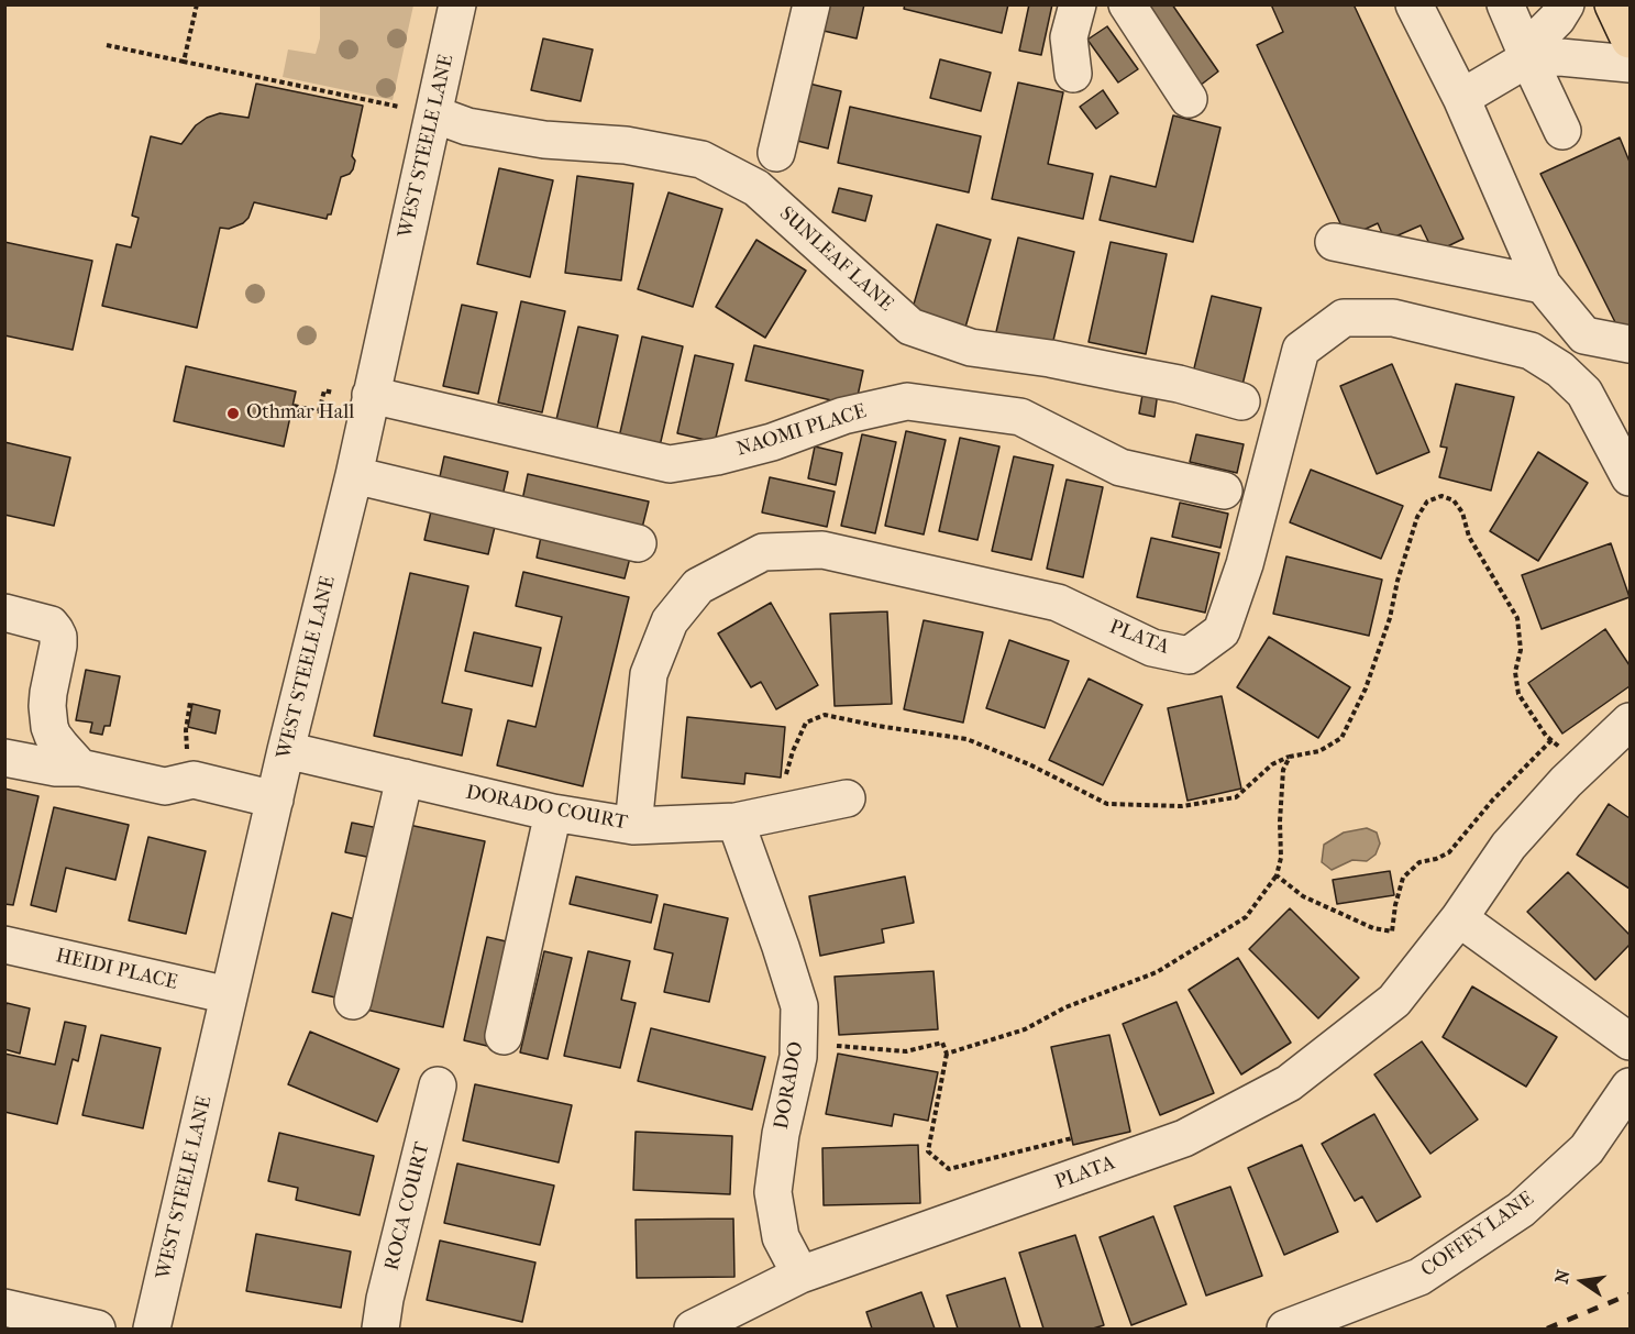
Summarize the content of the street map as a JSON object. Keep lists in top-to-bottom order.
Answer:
{
  "streets": {
    "street": [
      "WEST STEELE LANE",
      "SUNLEAF LANE",
      "NAOMI PLACE",
      "PLATA",
      "DORADO COURT",
      "HEIDI PLACE",
      "DORADO",
      "ROCA COURT",
      "COFFEY LANE"
    ]
  },
  "crossings": [
    ["WEST STEELE LANE", "SUNLEAF LANE"],
    ["WEST STEELE LANE", "NAOMI PLACE"],
    ["WEST STEELE LANE", "DORADO COURT"],
    ["WEST STEELE LANE", "HEIDI PLACE"],
    ["PLATA", "DORADO COURT"],
    ["PLATA", "DORADO"],
    ["DORADO COURT", "DORADO"]
  ],
  "places": ["Othmar Hall"],
  "north": "left"
}
